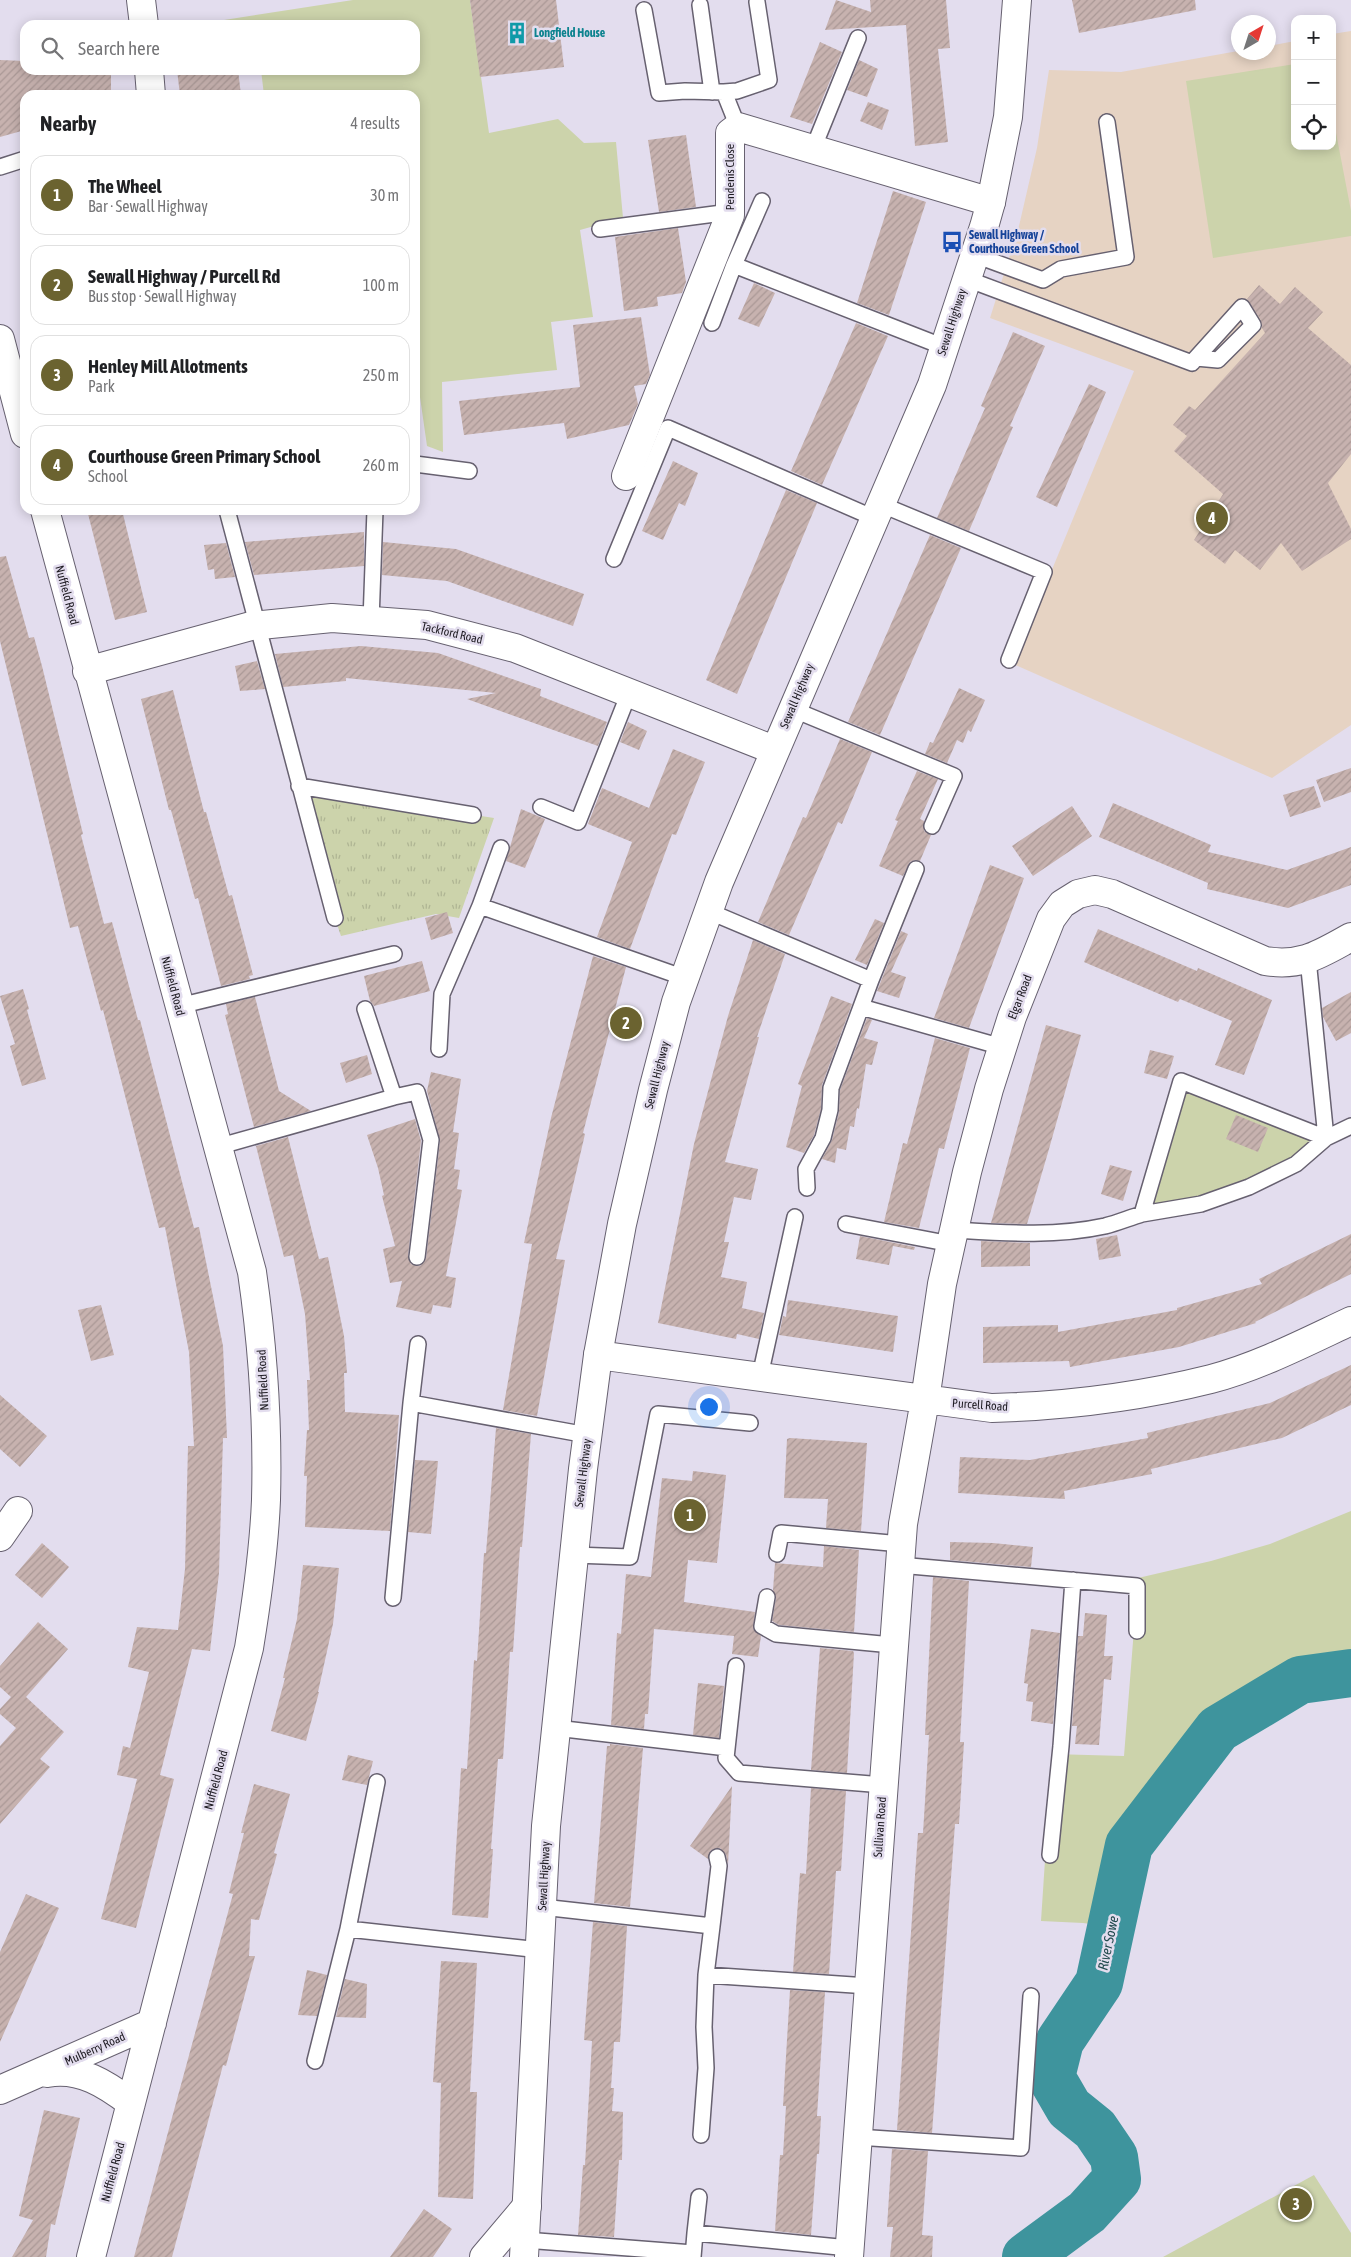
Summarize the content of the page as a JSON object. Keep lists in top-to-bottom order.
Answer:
{
  "streets": {
    "street": [
      "Pendenis Close",
      "Sewall Highway",
      "Nuffield Road",
      "Tackford Road",
      "Elgar Road",
      "Purcell Road",
      "Sullivan Road",
      "Mulberry Road"
    ]
  },
  "crossings": [
    ["Pendenis Close", "Sewall Highway"],
    ["Sewall Highway", "Tackford Road"],
    ["Sewall Highway", "Purcell Road"],
    ["Nuffield Road", "Tackford Road"],
    ["Nuffield Road", "Mulberry Road"],
    ["Elgar Road", "Purcell Road"],
    ["Elgar Road", "Sullivan Road"],
    ["Purcell Road", "Sullivan Road"]
  ],
  "water": ["River Sowe"],
  "places": {
    "building": ["Longfield House"],
    "bus stop": ["Sewall Highway / Courthouse Green School"]
  },
  "north": "top right",
  "page": {
    "map_buttons": ["+", "−"],
    "search": "Search here",
    "heading": ["Nearby", "4 results"],
    "list": [
      {
        "mark": "1",
        "name": "The Wheel",
        "note": "Bar · Sewall Highway",
        "value": "30 m"
      },
      {
        "mark": "2",
        "name": "Sewall Highway / Purcell Rd",
        "note": "Bus stop · Sewall Highway",
        "value": "100 m"
      },
      {
        "mark": "3",
        "name": "Henley Mill Allotments",
        "note": "Park",
        "value": "250 m"
      },
      {
        "mark": "4",
        "name": "Courthouse Green Primary School",
        "note": "School",
        "value": "260 m"
      }
    ],
    "pins": [
      "4",
      "2",
      "1",
      "3"
    ]
  }
}
